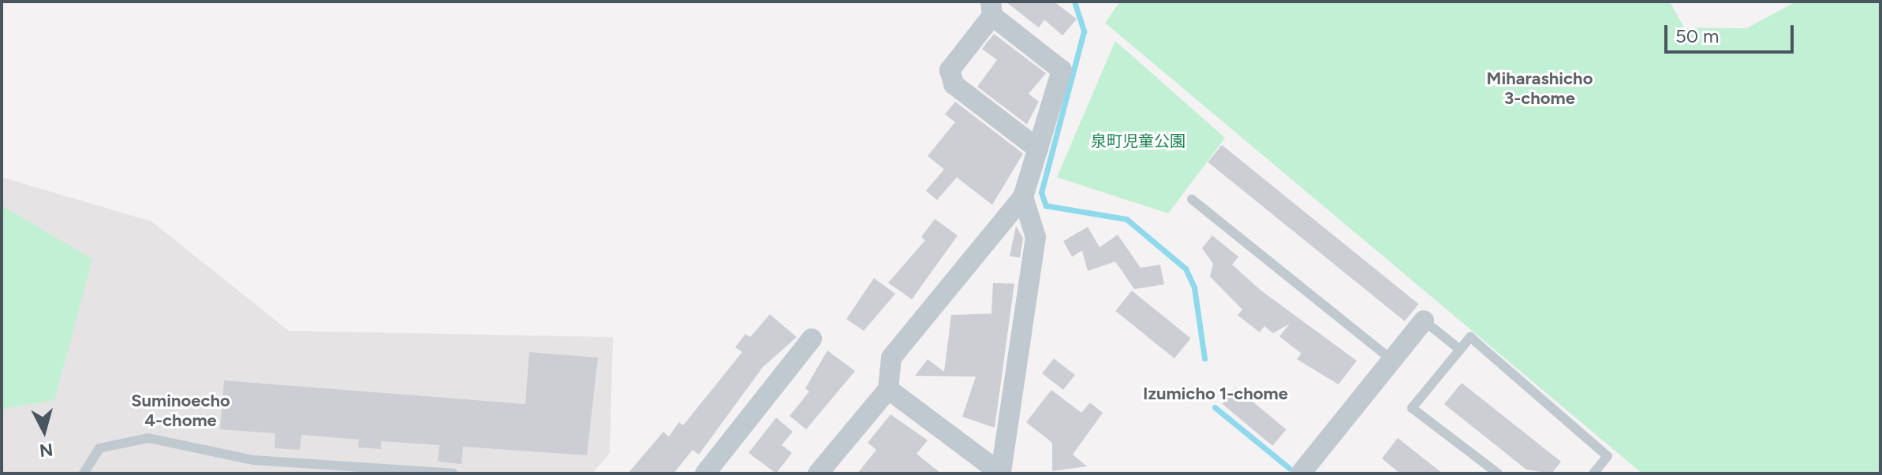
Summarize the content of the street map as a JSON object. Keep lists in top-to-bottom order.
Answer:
{
  "districts": ["Miharashicho 3-chome", "Izumicho 1-chome", "Suminoecho 4-chome"],
  "parks": ["泉町児童公園"],
  "scale_bar": "50 m",
  "north": "bottom"
}
